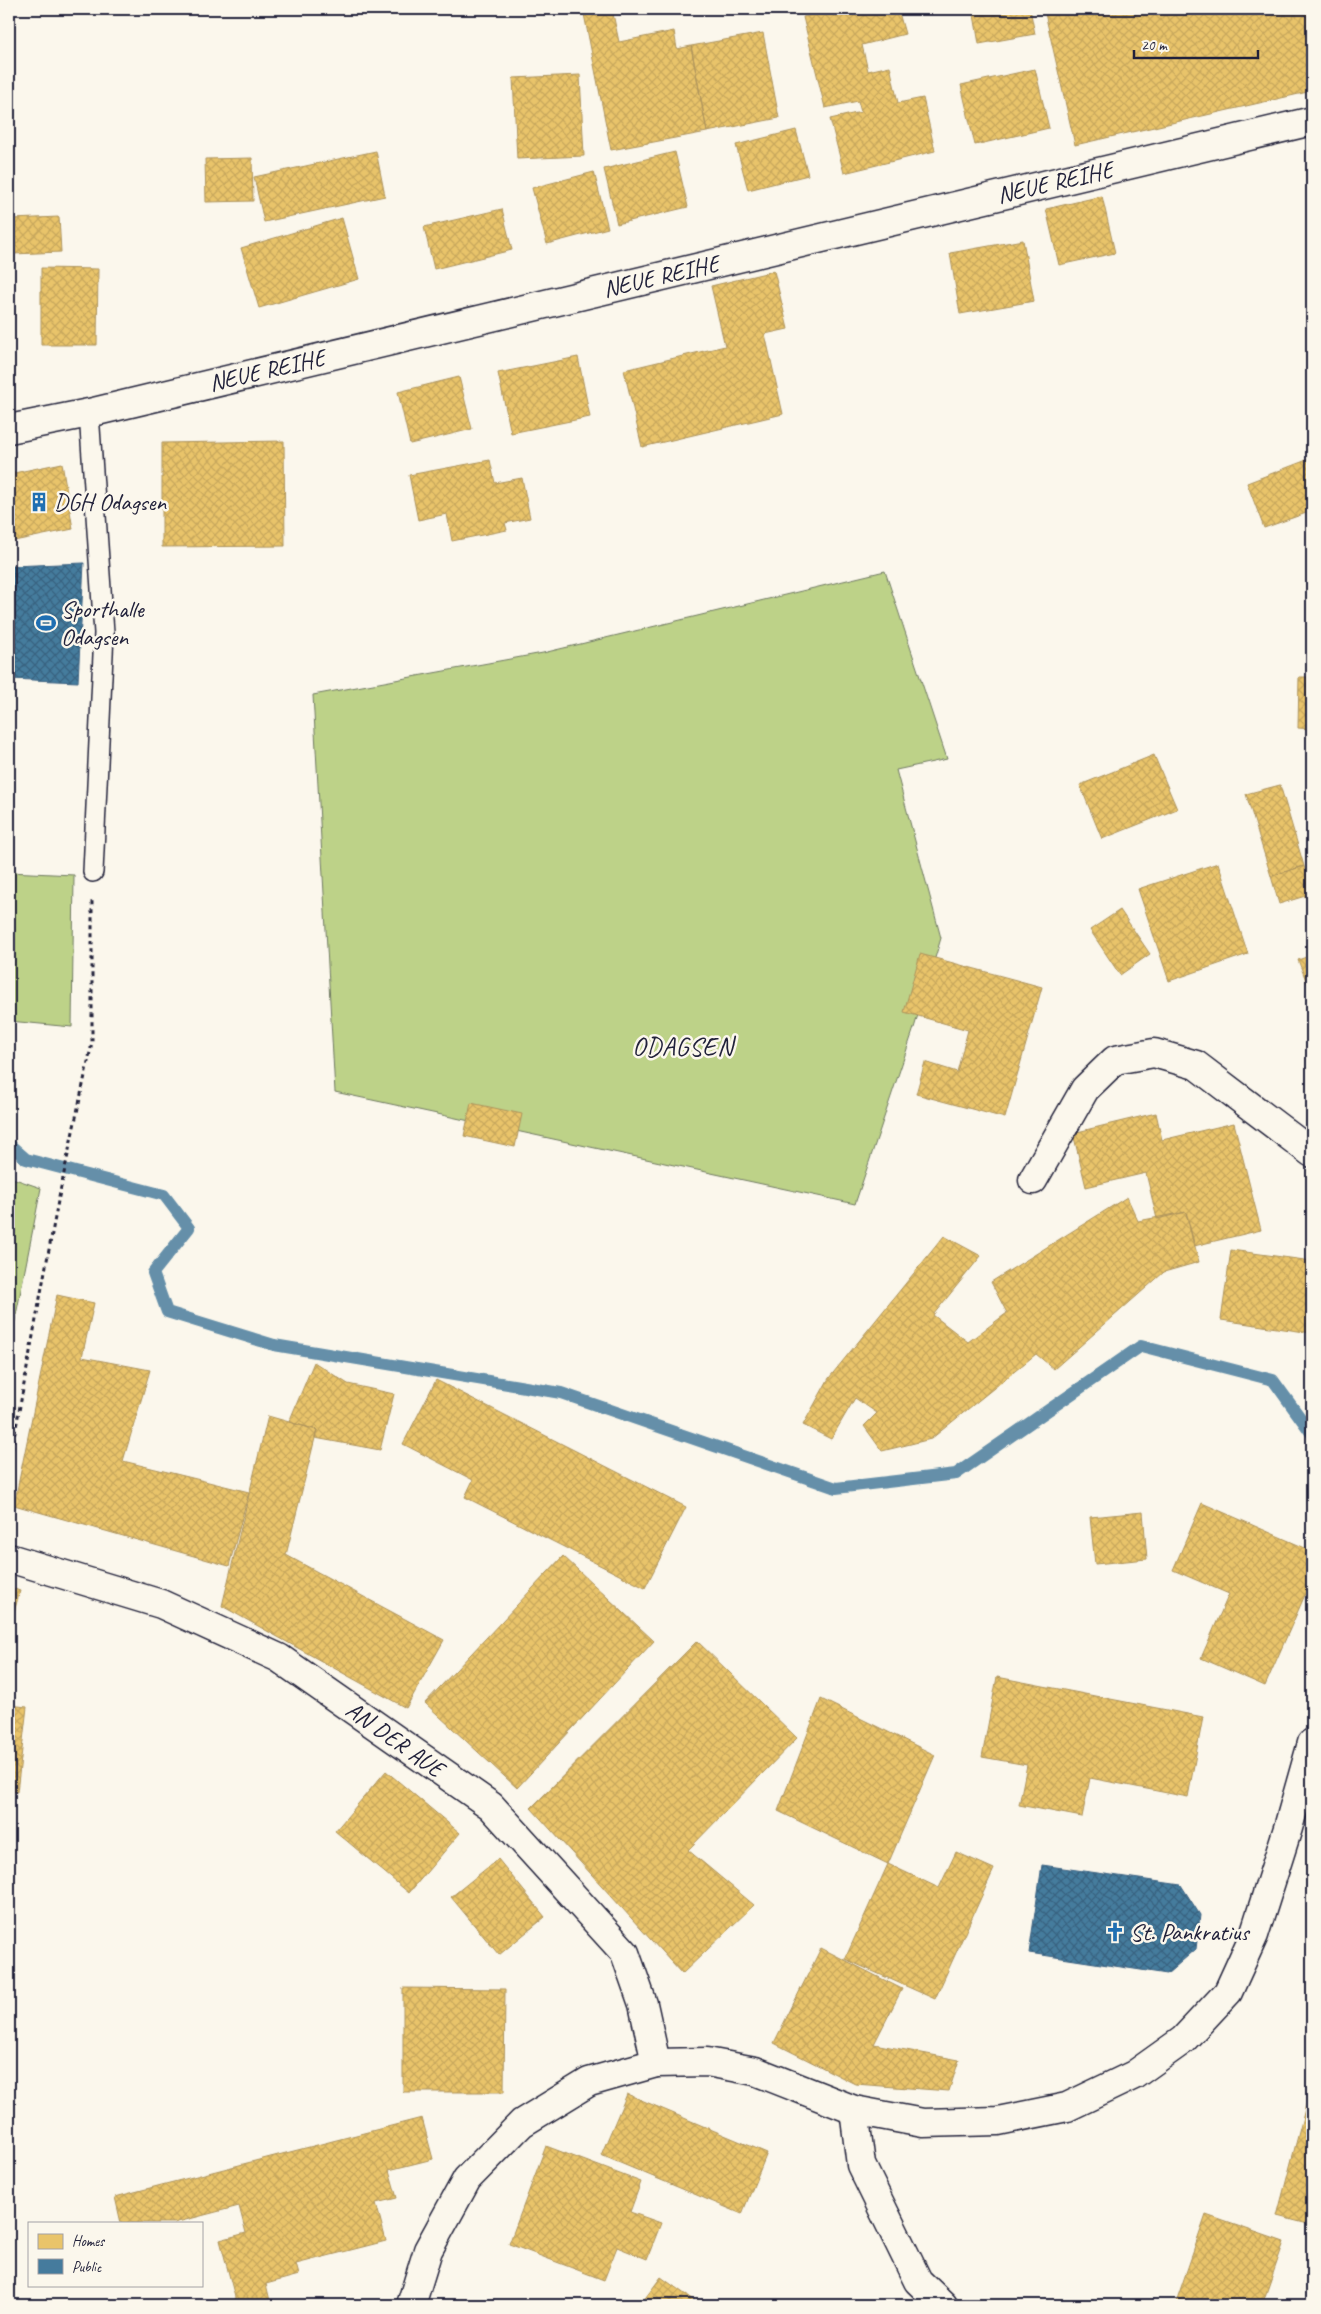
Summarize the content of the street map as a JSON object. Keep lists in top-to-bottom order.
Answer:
{
  "streets": {
    "street": ["NEUE REIHE", "AN DER AUE"]
  },
  "districts": ["ODAGSEN"],
  "places": {
    "building": ["DGH Odagsen"],
    "sports": ["Sporthalle Odagsen"],
    "church": ["St. Pankratius"]
  },
  "legend": ["Homes", "Public"],
  "scale_bar": "20 m"
}
